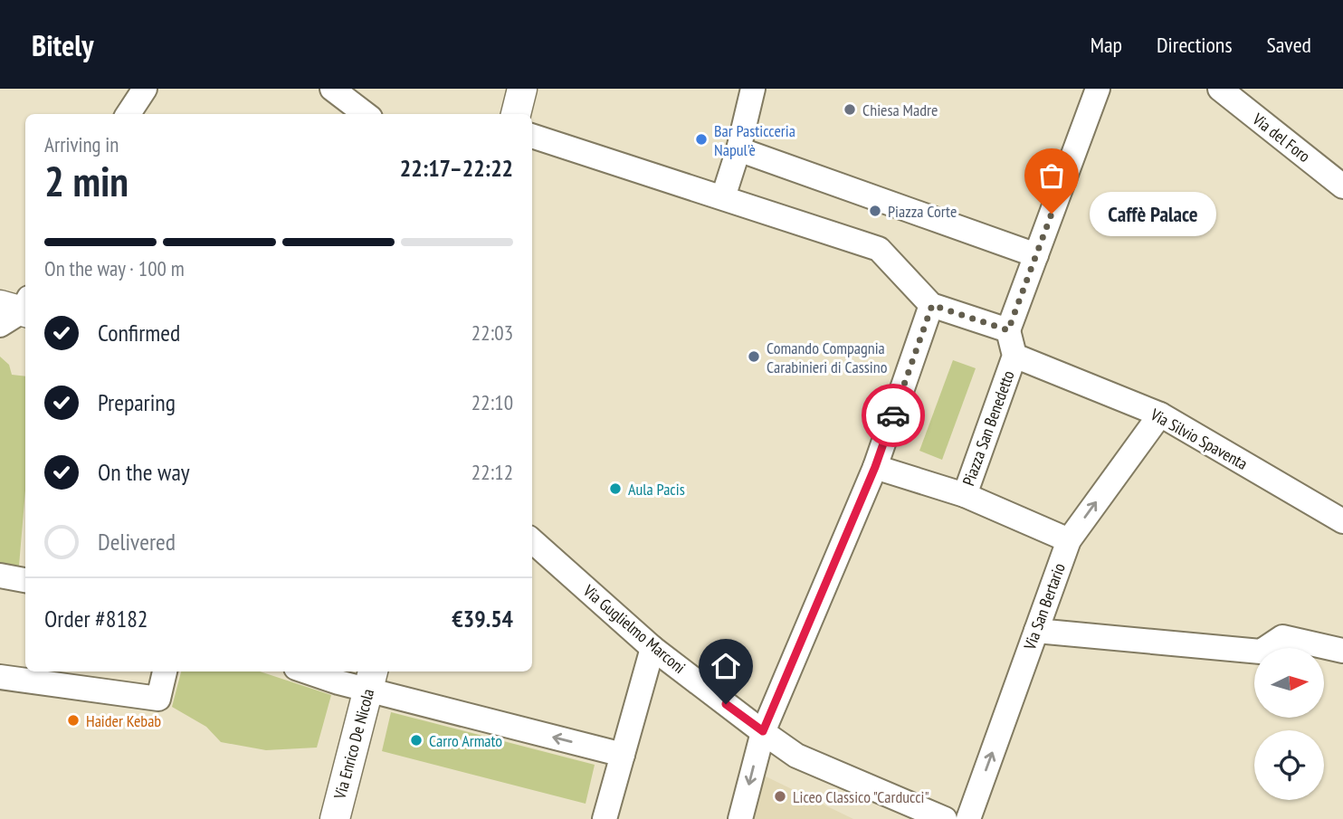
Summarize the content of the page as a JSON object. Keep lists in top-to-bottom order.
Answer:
{
  "streets": {
    "street": [
      "Via del Foro",
      "Piazza San Benedetto",
      "Via Silvio Spaventa",
      "Via San Bertario",
      "Via Guglielmo Marconi",
      "Via Enrico De Nicola"
    ]
  },
  "crossings": [
    ["Piazza San Benedetto", "Via Silvio Spaventa"],
    ["Via Silvio Spaventa", "Via San Bertario"]
  ],
  "one_way": ["Via San Bertario"],
  "places": [
    "Chiesa Madre",
    "Bar Pasticceria Napul'è",
    "Piazza Corte",
    "Caffè Palace",
    "Comando Compagnia Carabinieri di Cassino",
    "Aula Pacis",
    "Haider Kebab",
    "Carro Armato",
    "Liceo Classico \"Carducci\""
  ],
  "north": "right",
  "page": {
    "header": "Bitely",
    "nav": ["Map", "Directions", "Saved"],
    "heading": ["2 min", "Arriving in", "22:17–22:22"],
    "panel": ["Order #8182", "€39.54"],
    "bubble": "Caffè Palace",
    "bar": "On the way · 100 m",
    "list": [
      ["Confirmed", "22:03"],
      ["Preparing", "22:10"],
      ["On the way", "22:12"],
      "Delivered"
    ]
  }
}
